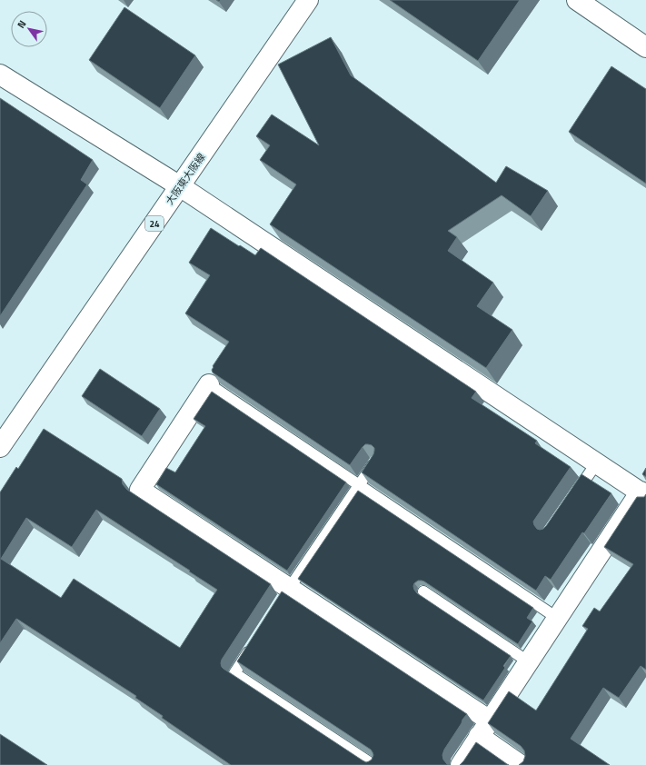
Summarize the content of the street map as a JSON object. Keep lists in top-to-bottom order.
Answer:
{
  "streets": {
    "street": ["大阪東大阪線", "24"]
  },
  "north": "top left"
}
